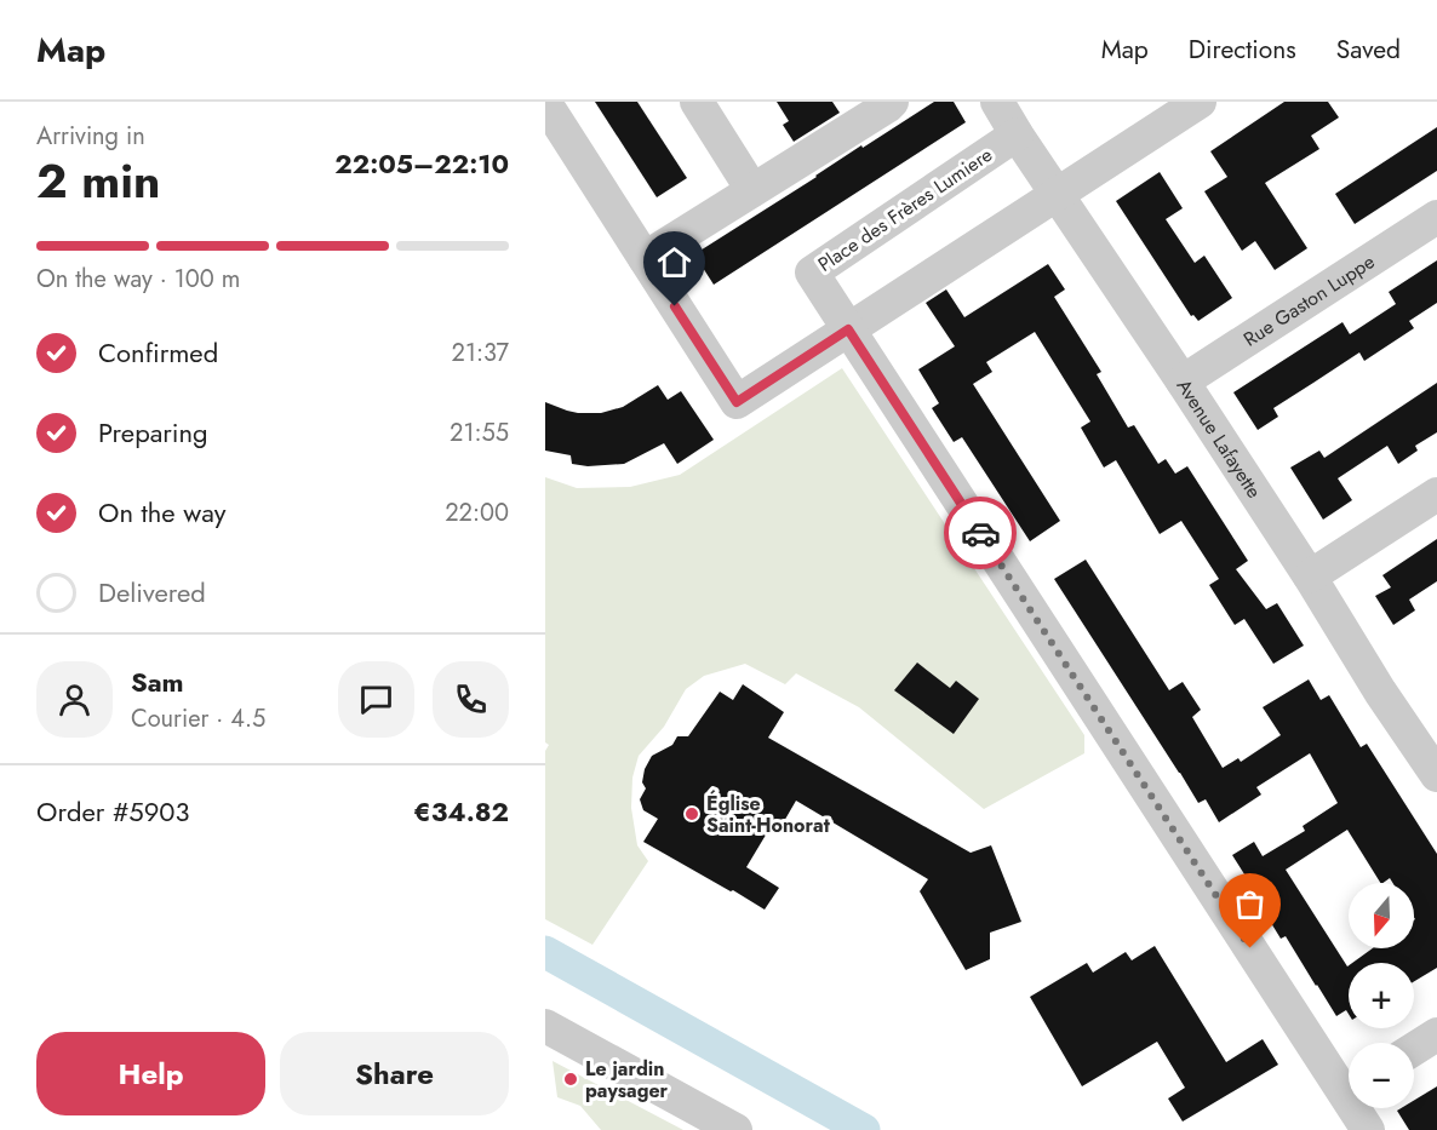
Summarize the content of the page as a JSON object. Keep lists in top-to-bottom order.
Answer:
{
  "streets": {
    "street": ["Place des Frères Lumiere", "Rue Gaston Luppe", "Avenue Lafayette"]
  },
  "crossings": [
    ["Place des Frères Lumiere", "Avenue Lafayette"],
    ["Rue Gaston Luppe", "Avenue Lafayette"]
  ],
  "places": ["Église Saint-Honorat", "Le jardin paysager"],
  "north": "bottom",
  "page": {
    "header": "Map",
    "nav": ["Map", "Directions", "Saved"],
    "heading": ["2 min", "Arriving in", "22:05–22:10"],
    "panel": [
      "Sam",
      "Courier · 4.5",
      "Order #5903",
      "€34.82"
    ],
    "bar": "On the way · 100 m",
    "list": [
      ["Confirmed", "21:37"],
      ["Preparing", "21:55"],
      ["On the way", "22:00"],
      "Delivered"
    ],
    "map_buttons": ["+", "−"],
    "buttons": ["Help", "Share"]
  }
}
